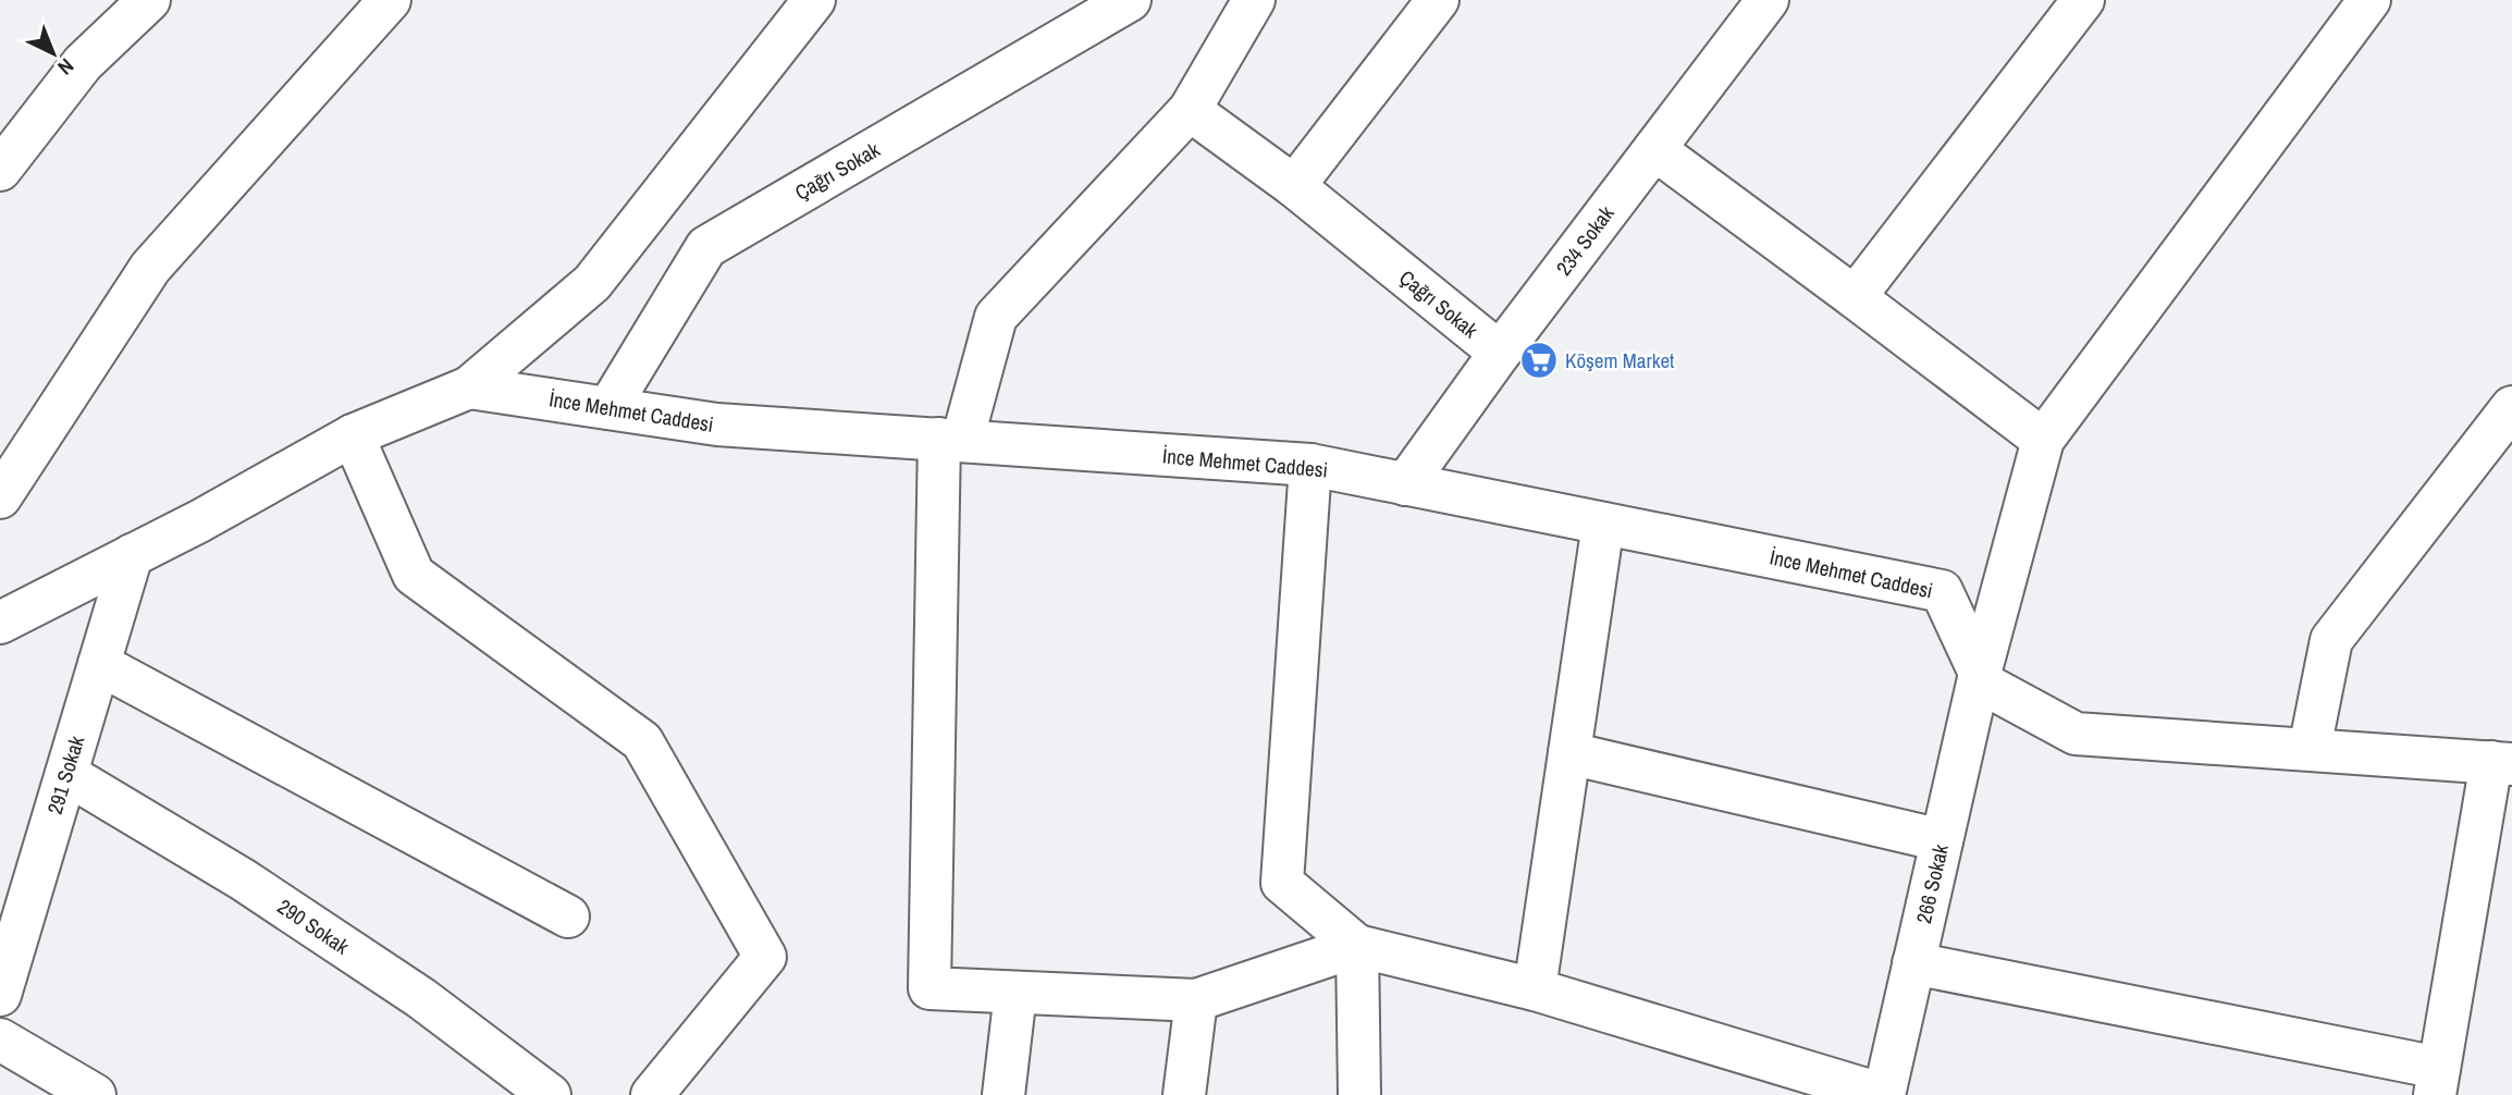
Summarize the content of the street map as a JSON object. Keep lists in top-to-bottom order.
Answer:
{
  "streets": {
    "street": [
      "Çağrı Sokak",
      "234 Sokak",
      "İnce Mehmet Caddesi",
      "291 Sokak",
      "266 Sokak",
      "290 Sokak"
    ]
  },
  "crossings": [
    ["Çağrı Sokak", "234 Sokak"],
    ["Çağrı Sokak", "İnce Mehmet Caddesi"],
    ["234 Sokak", "İnce Mehmet Caddesi"],
    ["İnce Mehmet Caddesi", "266 Sokak"],
    ["291 Sokak", "290 Sokak"]
  ],
  "places": {
    "supermarket": ["Köşem Market"]
  },
  "north": "bottom right"
}
